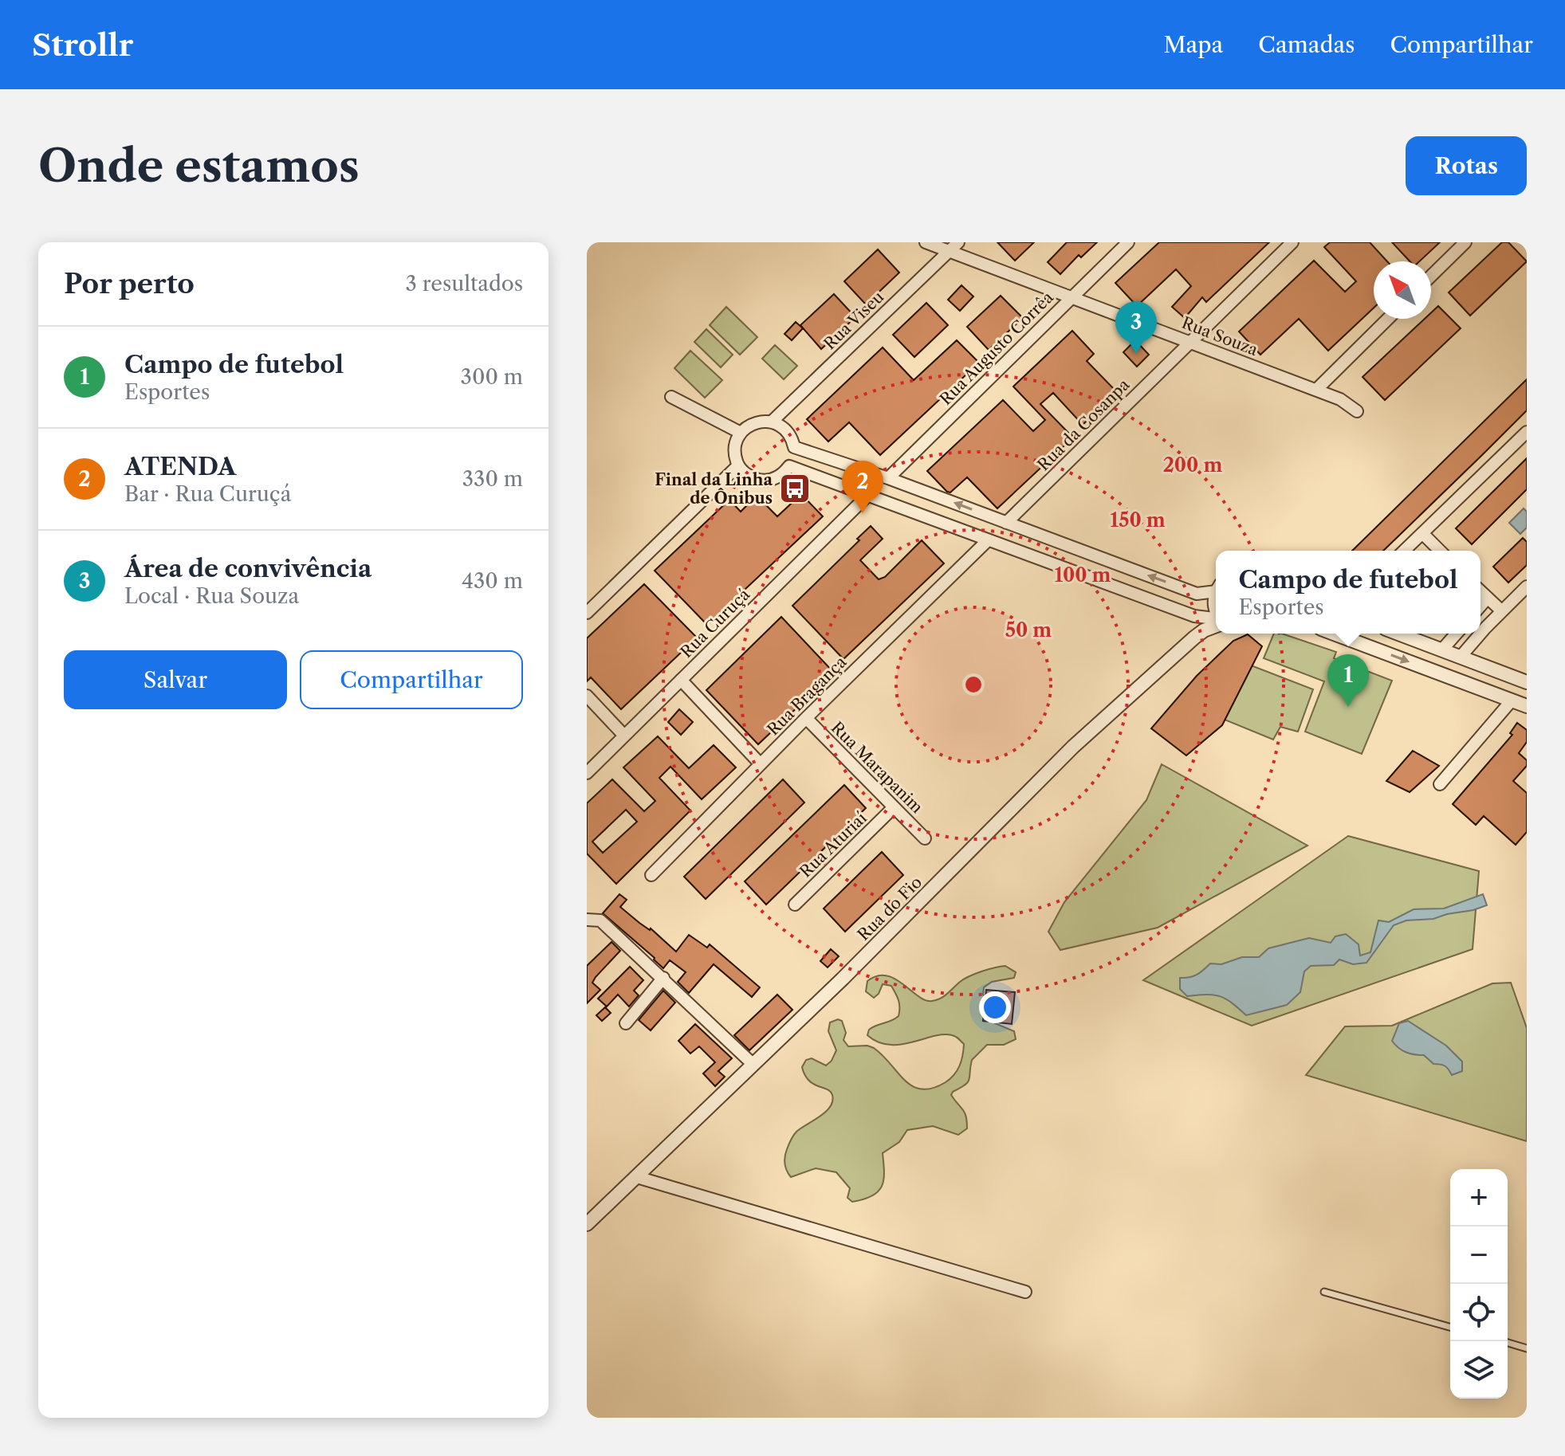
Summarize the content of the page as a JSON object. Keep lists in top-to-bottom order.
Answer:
{
  "streets": {
    "street": [
      "Rua Viseu",
      "Rua Souza",
      "Rua Augusto Corrêa",
      "Rua da Cosanpa",
      "Rua Curuçá",
      "Rua Bragança",
      "Rua Marapanim",
      "Rua Aturiaí",
      "Rua do Fio"
    ]
  },
  "crossings": [
    ["Rua Viseu", "Rua Souza"],
    ["Rua Souza", "Rua Augusto Corrêa"],
    ["Rua Souza", "Rua da Cosanpa"],
    ["Rua Bragança", "Rua Marapanim"],
    ["Rua Marapanim", "Rua Aturiaí"]
  ],
  "places": {
    "bus stop": ["Final da Linha de Ônibus"]
  },
  "north": "top left",
  "page": {
    "header": "Strollr",
    "nav": ["Mapa", "Camadas", "Compartilhar"],
    "buttons": [
      "Rotas",
      ["Salvar", "Compartilhar"]
    ],
    "title": "Onde estamos",
    "heading": ["Por perto", "3 resultados"],
    "pins": ["3", "2", "1"],
    "list": [
      {
        "mark": "1",
        "name": "Campo de futebol",
        "note": "Esportes",
        "value": "300 m"
      },
      {
        "mark": "2",
        "name": "ATENDA",
        "note": "Bar · Rua Curuçá",
        "value": "330 m"
      },
      {
        "mark": "3",
        "name": "Área de convivência",
        "note": "Local · Rua Souza",
        "value": "430 m"
      }
    ],
    "popup": ["Campo de futebol", "Esportes"],
    "map_buttons": ["+", "−"]
  },
  "rings": [
    "200 m",
    "150 m",
    "100 m",
    "50 m"
  ]
}
